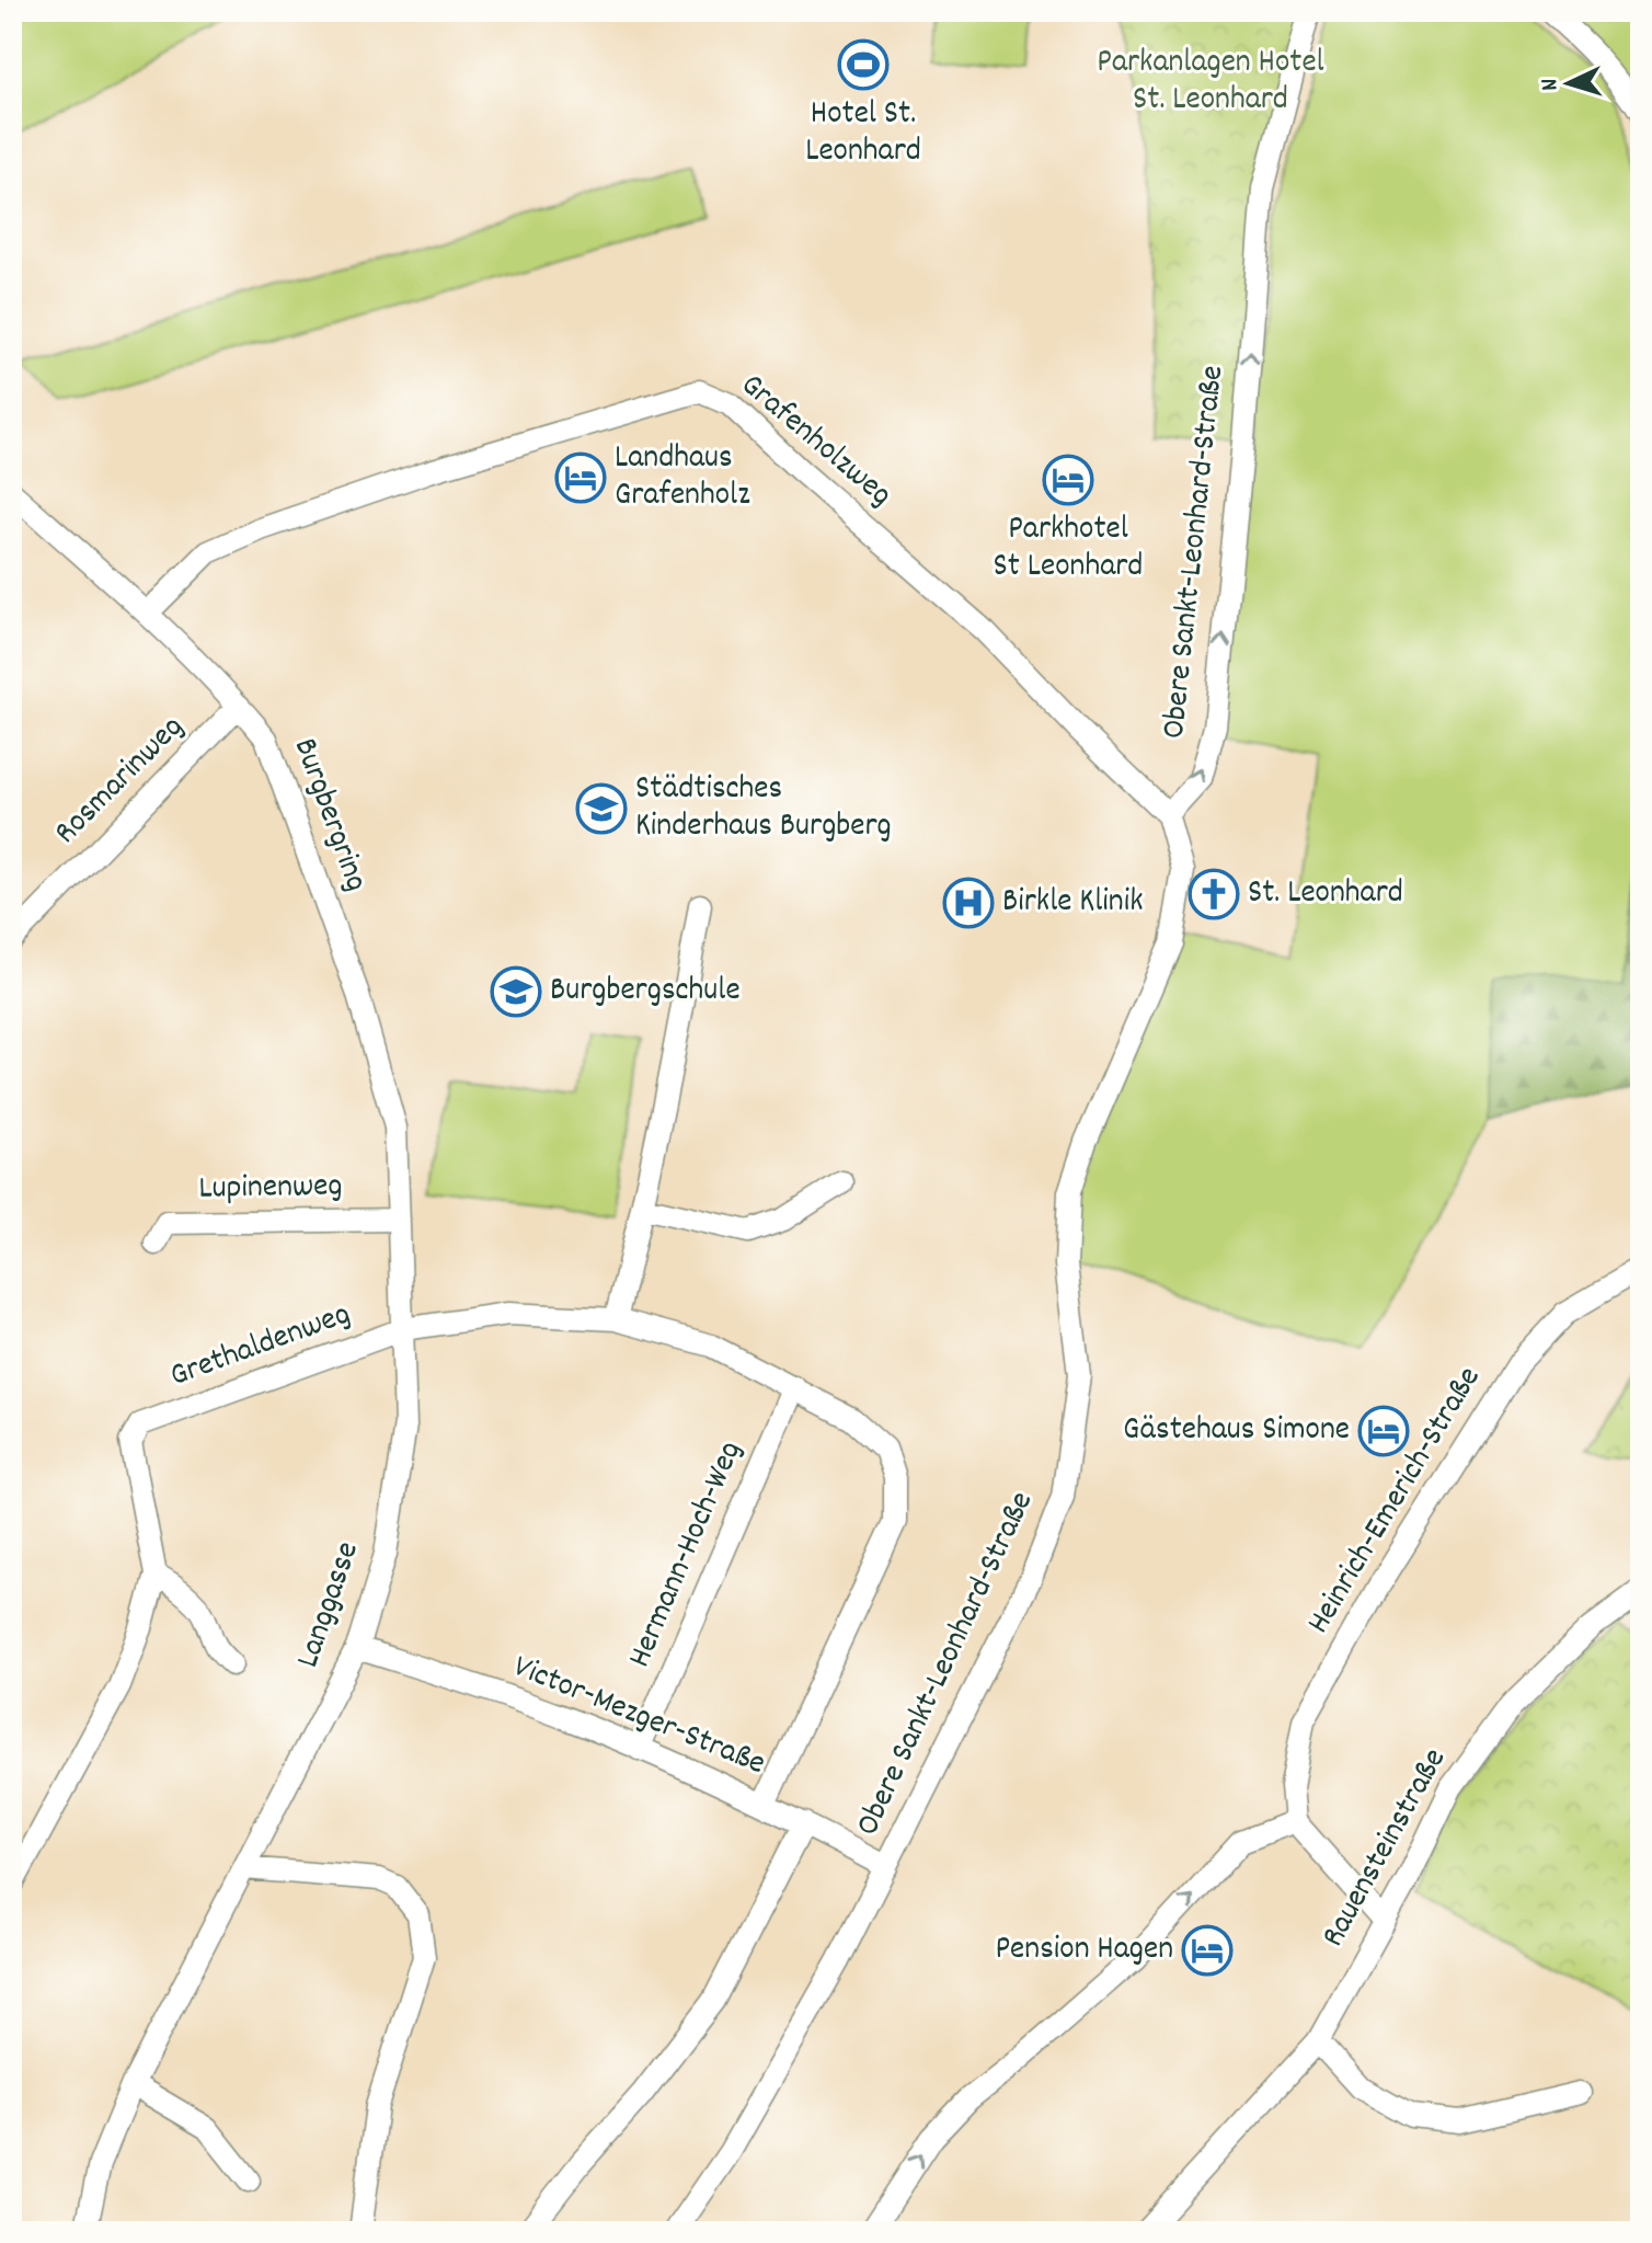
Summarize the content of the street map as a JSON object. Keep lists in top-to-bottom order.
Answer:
{
  "streets": {
    "street": [
      "Grafenholzweg",
      "Obere Sankt-Leonhard-Straße",
      "Rosmarinweg",
      "Burgbergring",
      "Lupinenweg",
      "Grethaldenweg",
      "Heinrich-Emerich-Straße",
      "Hermann-Hoch-Weg",
      "Langgasse",
      "Victor-Mezger-Straße",
      "Rauensteinstraße"
    ]
  },
  "crossings": [
    ["Grafenholzweg", "Obere Sankt-Leonhard-Straße"],
    ["Grafenholzweg", "Burgbergring"],
    ["Obere Sankt-Leonhard-Straße", "Victor-Mezger-Straße"],
    ["Rosmarinweg", "Burgbergring"],
    ["Burgbergring", "Langgasse"],
    ["Lupinenweg", "Langgasse"],
    ["Grethaldenweg", "Hermann-Hoch-Weg"],
    ["Grethaldenweg", "Langgasse"],
    ["Grethaldenweg", "Victor-Mezger-Straße"],
    ["Hermann-Hoch-Weg", "Victor-Mezger-Straße"],
    ["Langgasse", "Victor-Mezger-Straße"]
  ],
  "parks": ["Parkanlagen Hotel St. Leonhard"],
  "places": {
    "sports": ["Hotel St. Leonhard"],
    "hotel": [
      "Landhaus Grafenholz",
      "Parkhotel St Leonhard",
      "Gästehaus Simone",
      "Pension Hagen"
    ],
    "school or university": ["Städtisches Kinderhaus Burgberg", "Burgbergschule"],
    "church": ["St. Leonhard"],
    "hospital": ["Birkle Klinik"]
  },
  "north": "left"
}
